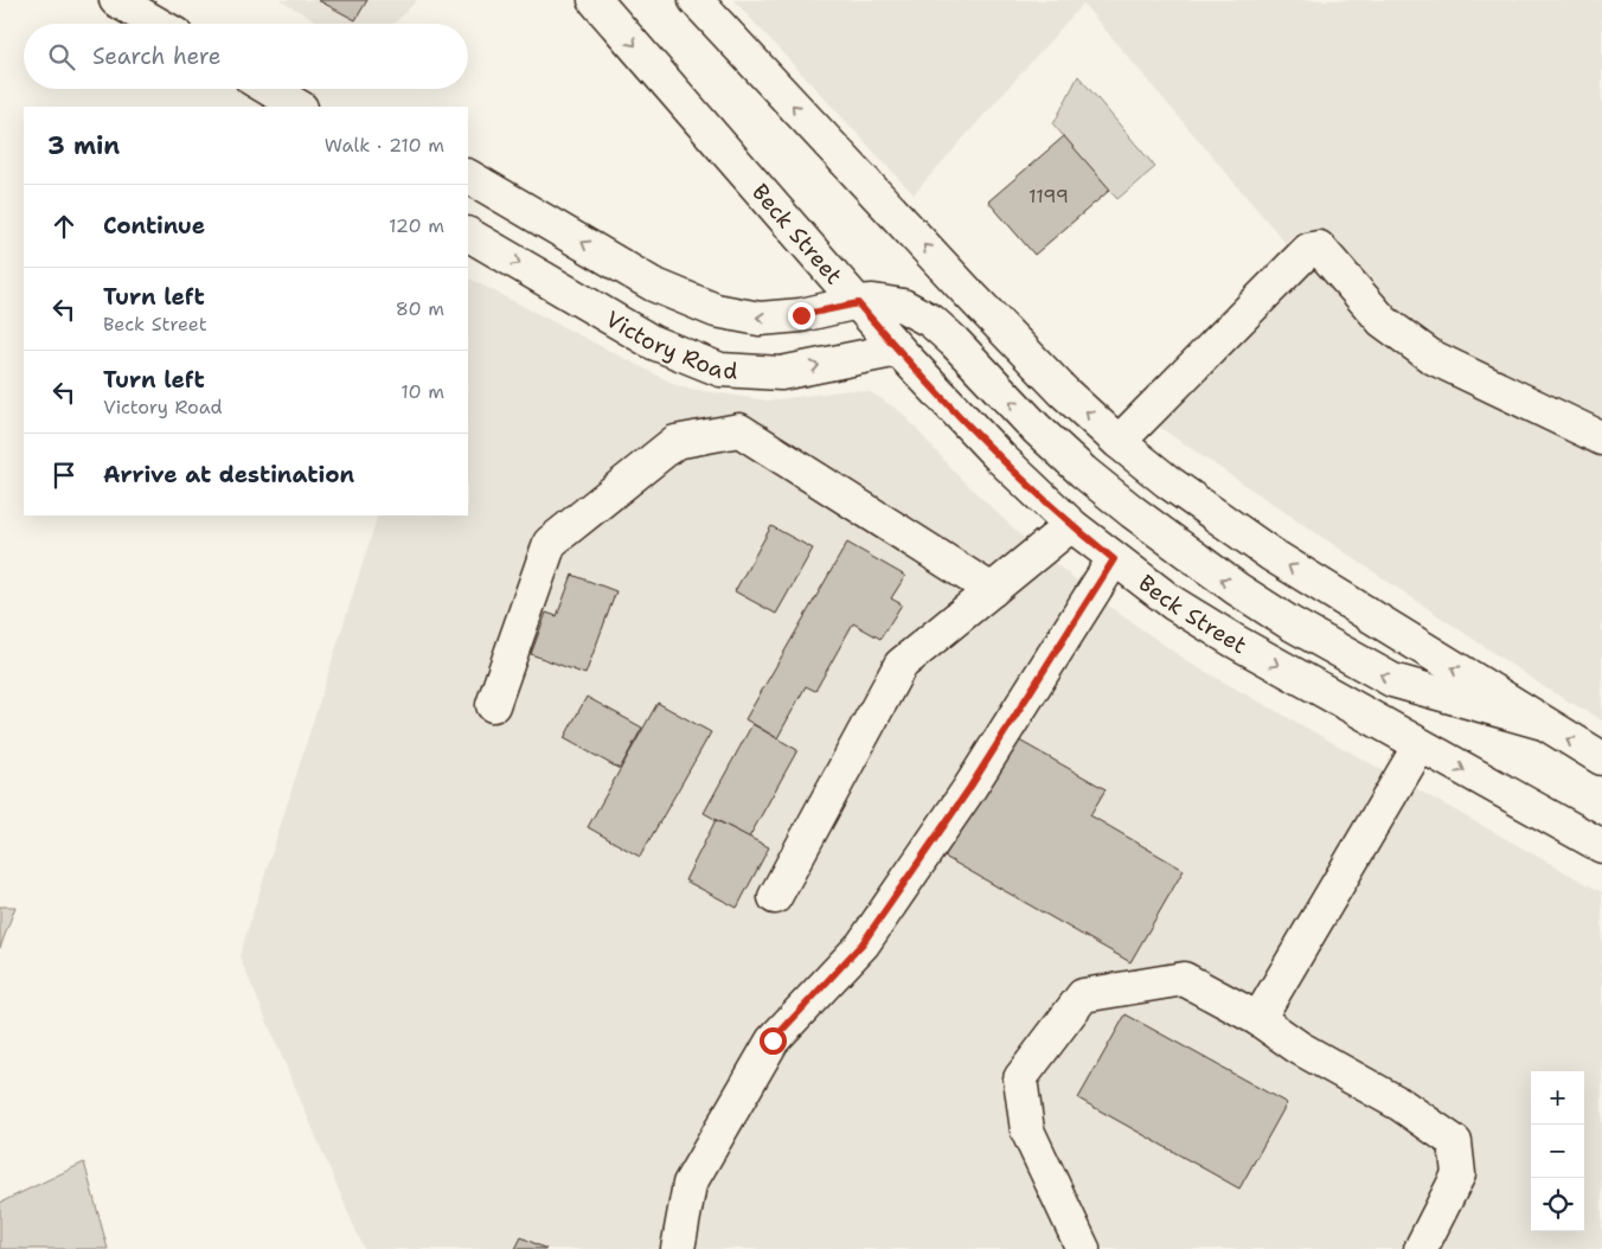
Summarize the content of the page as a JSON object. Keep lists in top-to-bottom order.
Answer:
{
  "streets": {
    "main road": ["Beck Street", "Victory Road"]
  },
  "crossings": [
    ["Beck Street", "Victory Road"]
  ],
  "house_numbers": ["1199"],
  "page": {
    "search": "Search here",
    "heading": ["3 min", "Walk · 210 m"],
    "list": [
      ["Continue", "120 m"],
      ["Turn left", "Beck Street", "80 m"],
      ["Turn left", "Victory Road", "10 m"],
      "Arrive at destination"
    ],
    "map_buttons": ["+", "−"]
  }
}
